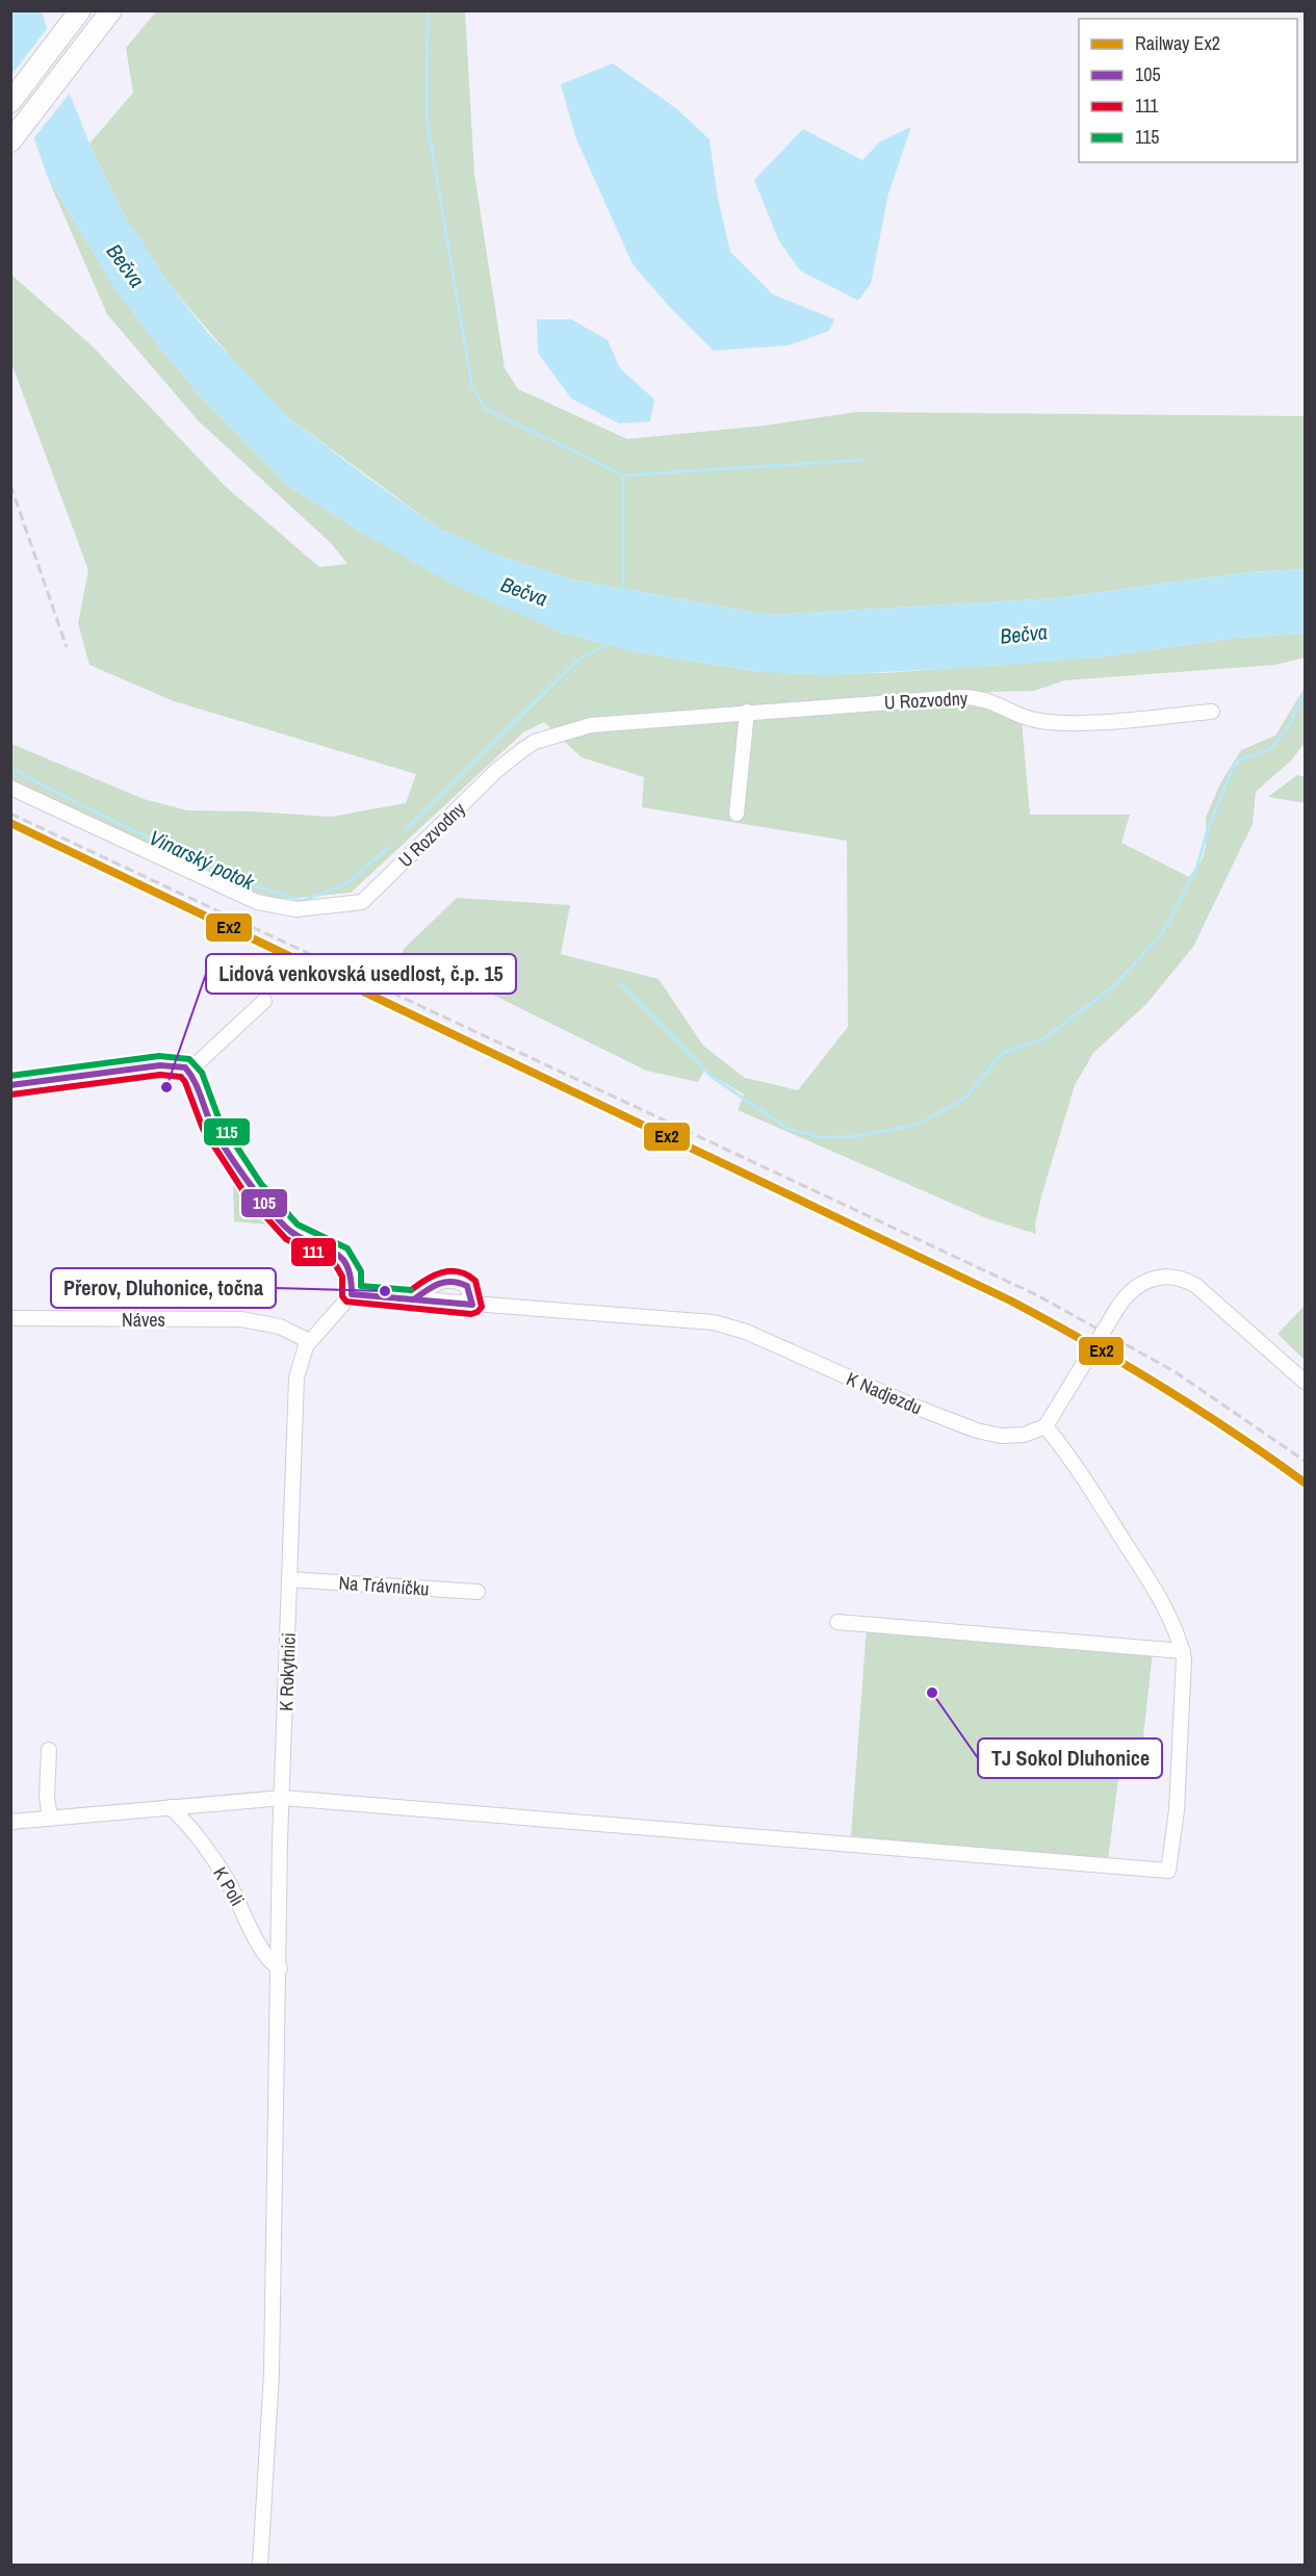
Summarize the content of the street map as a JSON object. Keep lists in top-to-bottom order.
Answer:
{
  "streets": {
    "street": [
      "U Rozvodny",
      "Náves",
      "K Nadjezdu",
      "Na Trávníčku",
      "K Rokytnici",
      "K Poli"
    ]
  },
  "crossings": [
    ["Náves", "K Rokytnici"],
    ["K Nadjezdu", "K Rokytnici"],
    ["Na Trávníčku", "K Rokytnici"],
    ["K Rokytnici", "K Poli"]
  ],
  "water": ["Bečva", "Vinarský potok"],
  "places": ["Lidová venkovská usedlost, č.p. 15", "Přerov, Dluhonice, točna", "TJ Sokol Dluhonice"],
  "lines": [
    "rail line Ex2",
    "transit line 115",
    "transit line 105",
    "transit line 111"
  ],
  "legend": [
    "Railway Ex2",
    "105",
    "111",
    "115"
  ]
}
